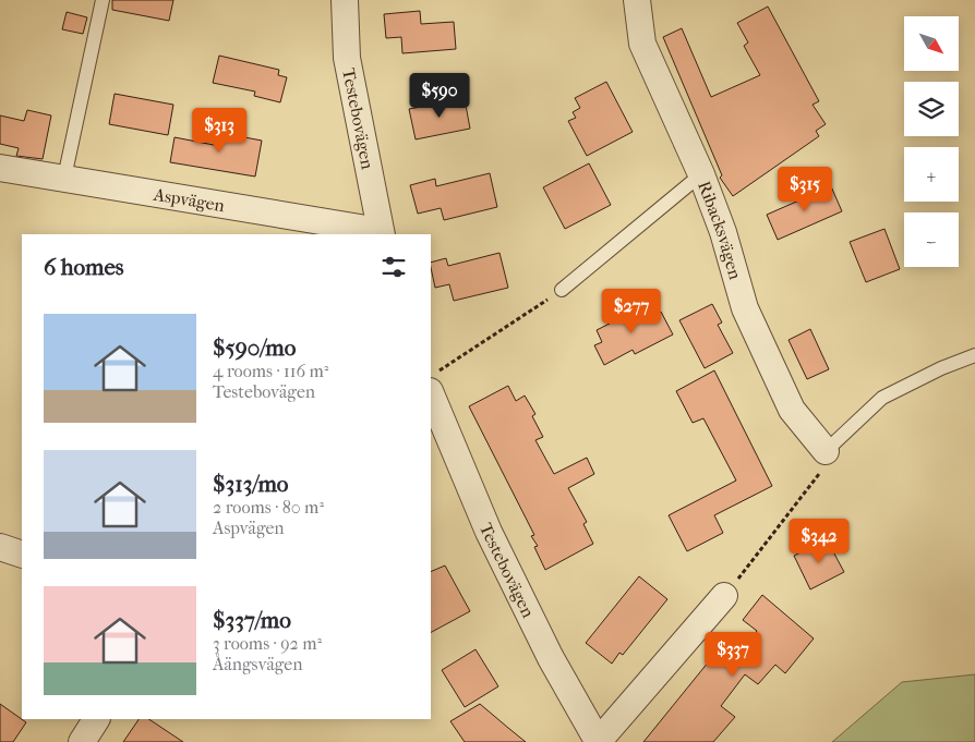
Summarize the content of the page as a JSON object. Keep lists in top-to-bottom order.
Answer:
{
  "streets": {
    "street": ["Testebovägen", "Aspvägen", "Ribacksvägen"]
  },
  "crossings": [
    ["Testebovägen", "Aspvägen"]
  ],
  "north": "bottom right",
  "page": {
    "map_buttons": ["+", "−"],
    "price": [
      "$590",
      "$313",
      "$315",
      "$277",
      "$342",
      "$337"
    ],
    "heading": "6 homes",
    "list": [
      {
        "name": "$590/mo",
        "note": "4 rooms · 116 m² · Testebovägen"
      },
      {
        "name": "$313/mo",
        "note": "2 rooms · 80 m² · Aspvägen"
      },
      {
        "name": "$337/mo",
        "note": "3 rooms · 92 m² · Åängsvägen"
      }
    ]
  }
}
